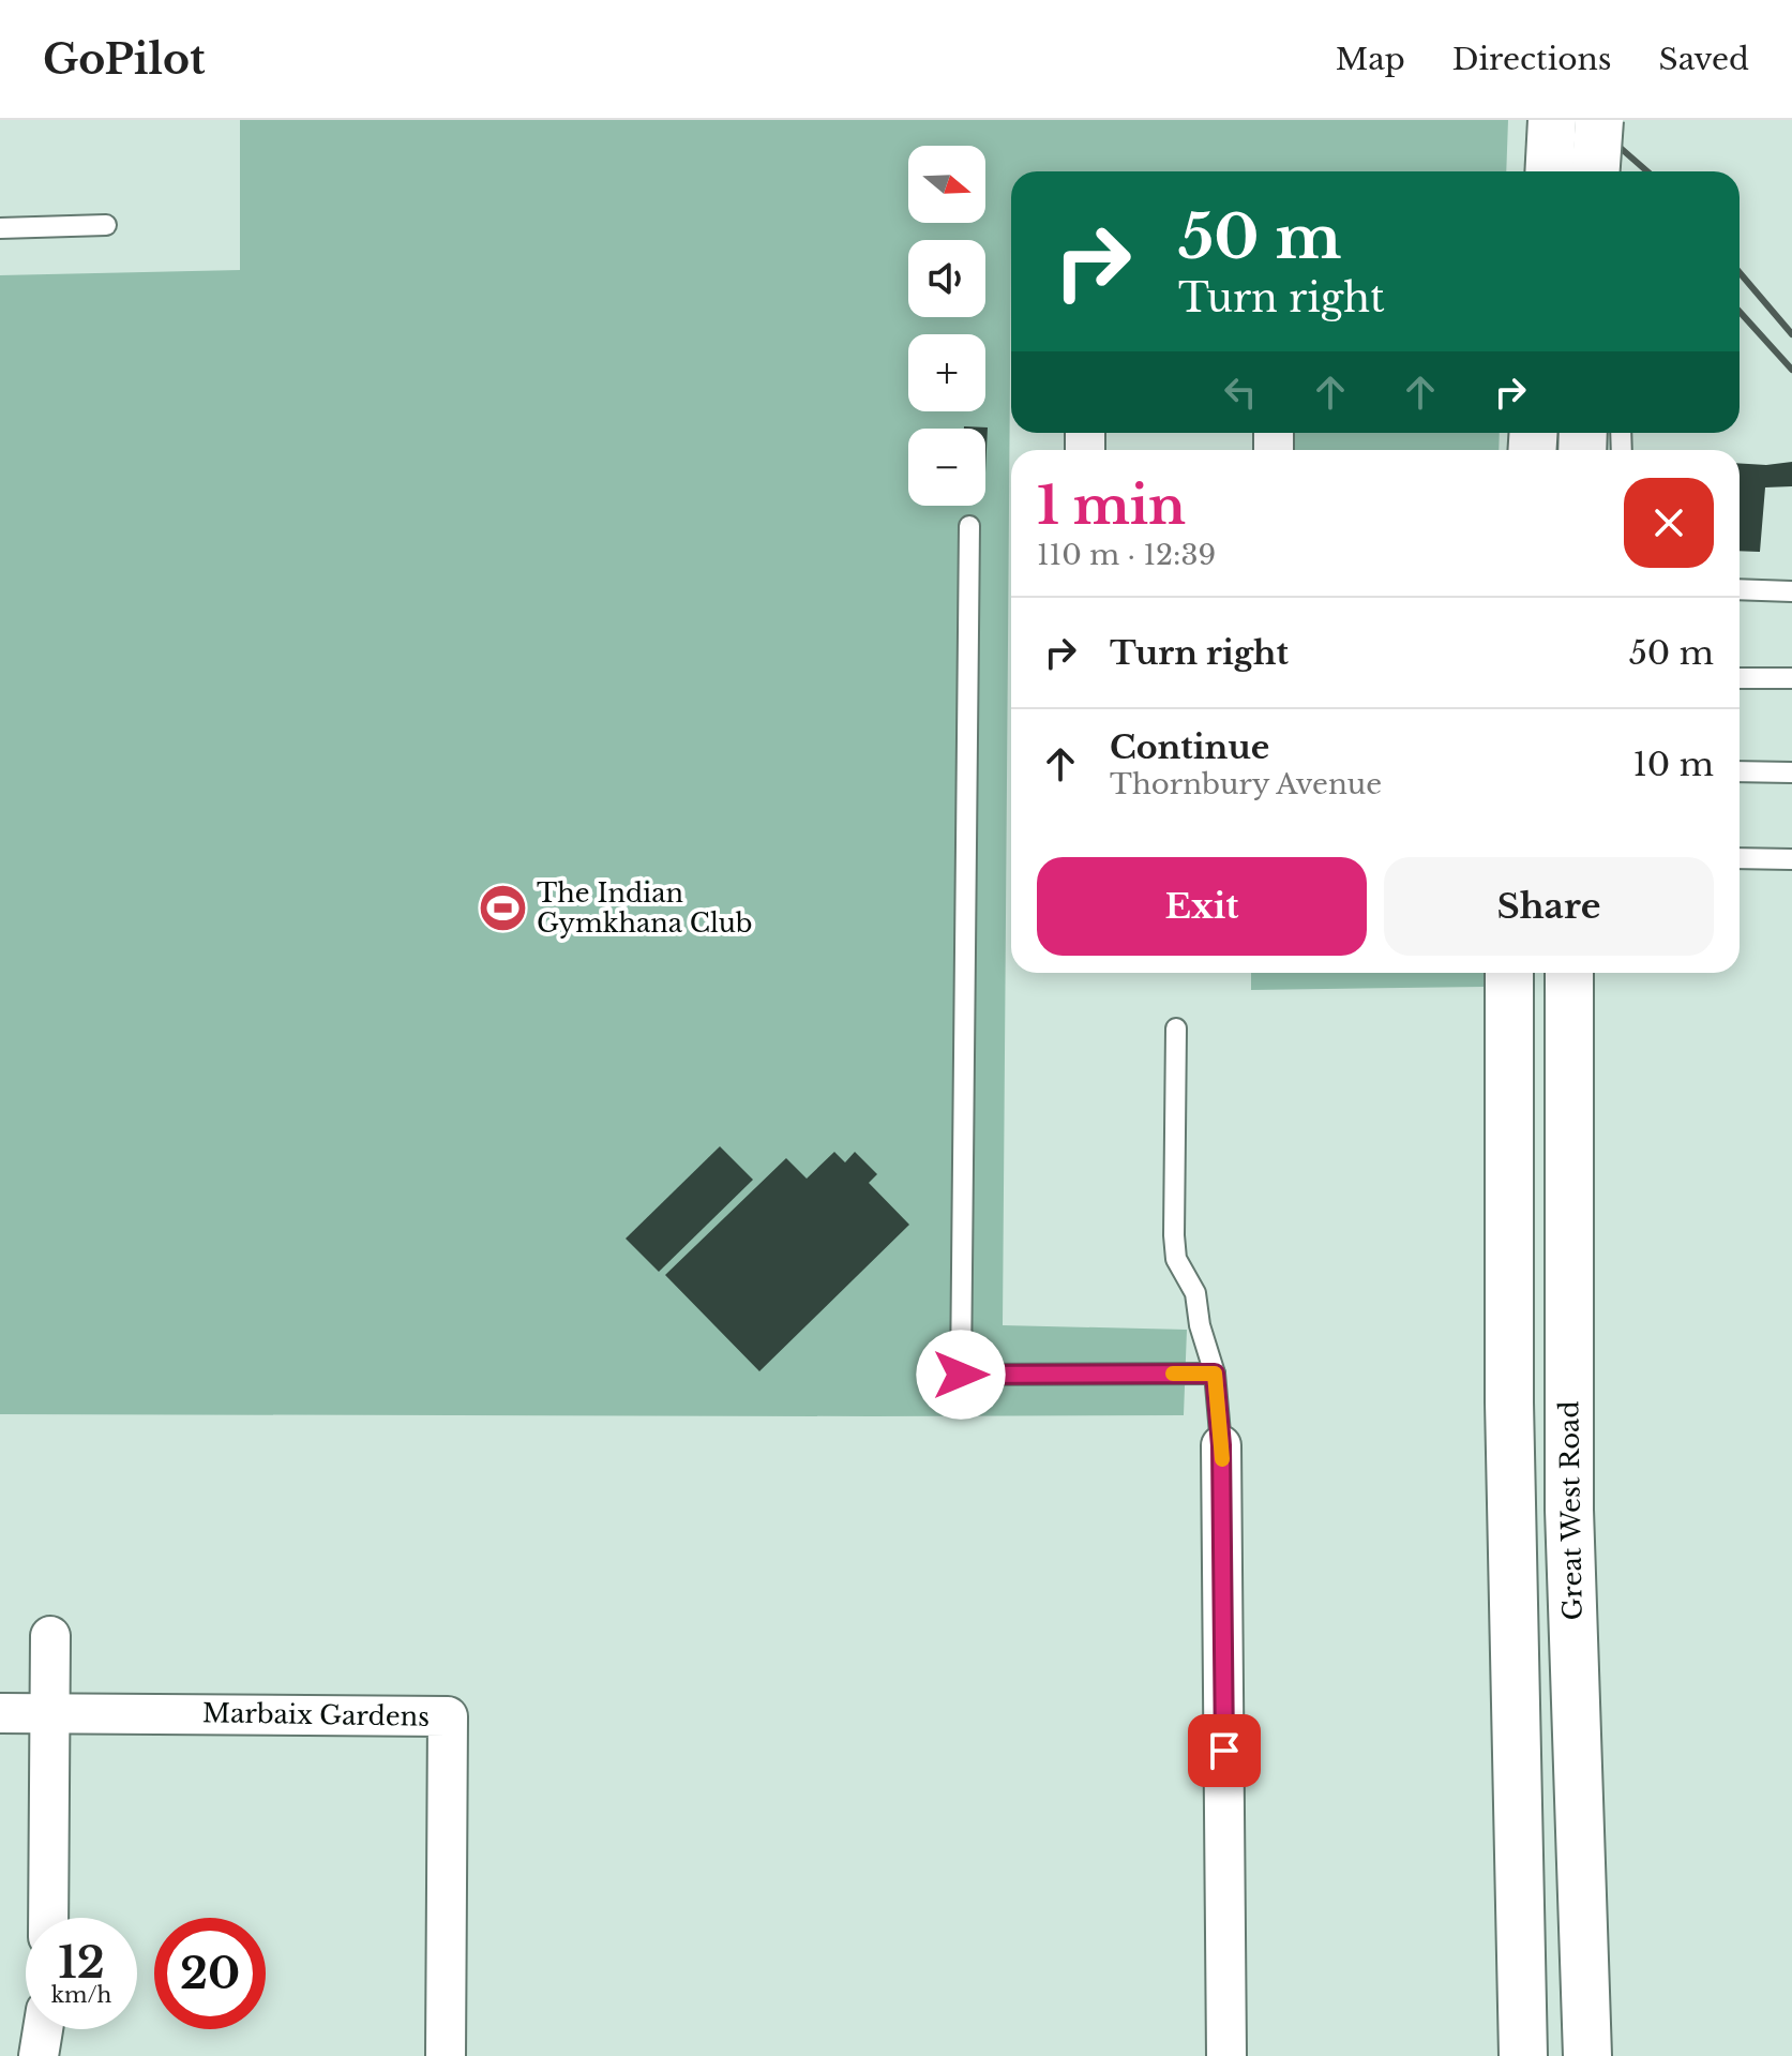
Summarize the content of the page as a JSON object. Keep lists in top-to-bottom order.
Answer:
{
  "streets": {
    "highway": ["Great West Road"],
    "street": ["Marbaix Gardens"]
  },
  "places": {
    "sports": ["The Indian Gymkhana Club"]
  },
  "north": "right",
  "page": {
    "header": "GoPilot",
    "nav": ["Map", "Directions", "Saved"],
    "map_buttons": ["+", "−"],
    "turn": ["50 m", "Turn right"],
    "heading": ["1 min", "110 m · 12:39"],
    "list": [
      {
        "name": "Turn right",
        "value": "50 m"
      },
      {
        "name": "Continue",
        "note": "Thornbury Avenue",
        "value": "10 m"
      }
    ],
    "buttons": ["Exit", "Share"],
    "speed": "12 km/h",
    "limit": "20"
  }
}
